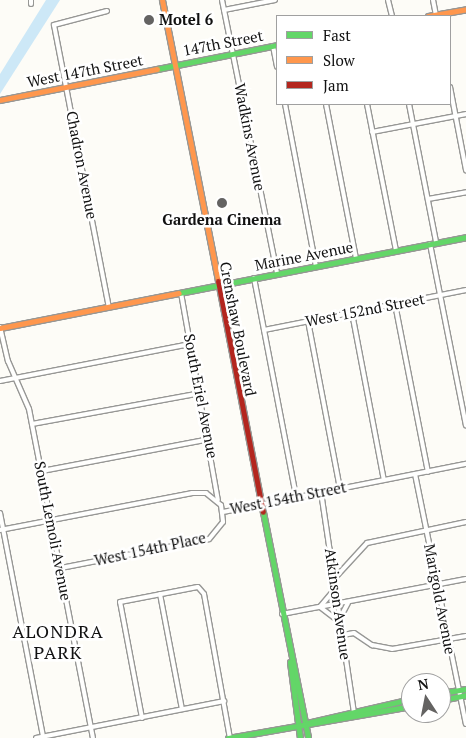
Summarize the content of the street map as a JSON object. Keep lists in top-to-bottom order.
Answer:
{
  "streets": {
    "main road": [
      "147th Street",
      "West 147th Street",
      "Marine Avenue",
      "Crenshaw Boulevard"
    ],
    "street": [
      "Wadkins Avenue",
      "Chadron Avenue",
      "West 152nd Street",
      "South Eriel Avenue",
      "West 154th Street",
      "South Lemoli Avenue",
      "West 154th Place",
      "Marigold Avenue",
      "Atkinson Avenue"
    ]
  },
  "crossings": [
    ["147th Street", "West 147th Street"],
    ["147th Street", "Wadkins Avenue"],
    ["147th Street", "Crenshaw Boulevard"],
    ["West 147th Street", "Chadron Avenue"],
    ["West 147th Street", "Crenshaw Boulevard"],
    ["Wadkins Avenue", "Marine Avenue"],
    ["Chadron Avenue", "Marine Avenue"],
    ["Marine Avenue", "Crenshaw Boulevard"],
    ["Marine Avenue", "South Eriel Avenue"],
    ["Marine Avenue", "South Lemoli Avenue"],
    ["Crenshaw Boulevard", "West 154th Street"],
    ["South Eriel Avenue", "West 154th Street"],
    ["West 154th Street", "South Lemoli Avenue"],
    ["West 154th Street", "West 154th Place"],
    ["West 154th Street", "Marigold Avenue"],
    ["West 154th Street", "Atkinson Avenue"],
    ["South Lemoli Avenue", "West 154th Place"]
  ],
  "districts": ["ALONDRA PARK"],
  "places": ["Motel 6", "Gardena Cinema"],
  "legend": ["Fast", "Slow", "Jam"],
  "north": "top"
}
